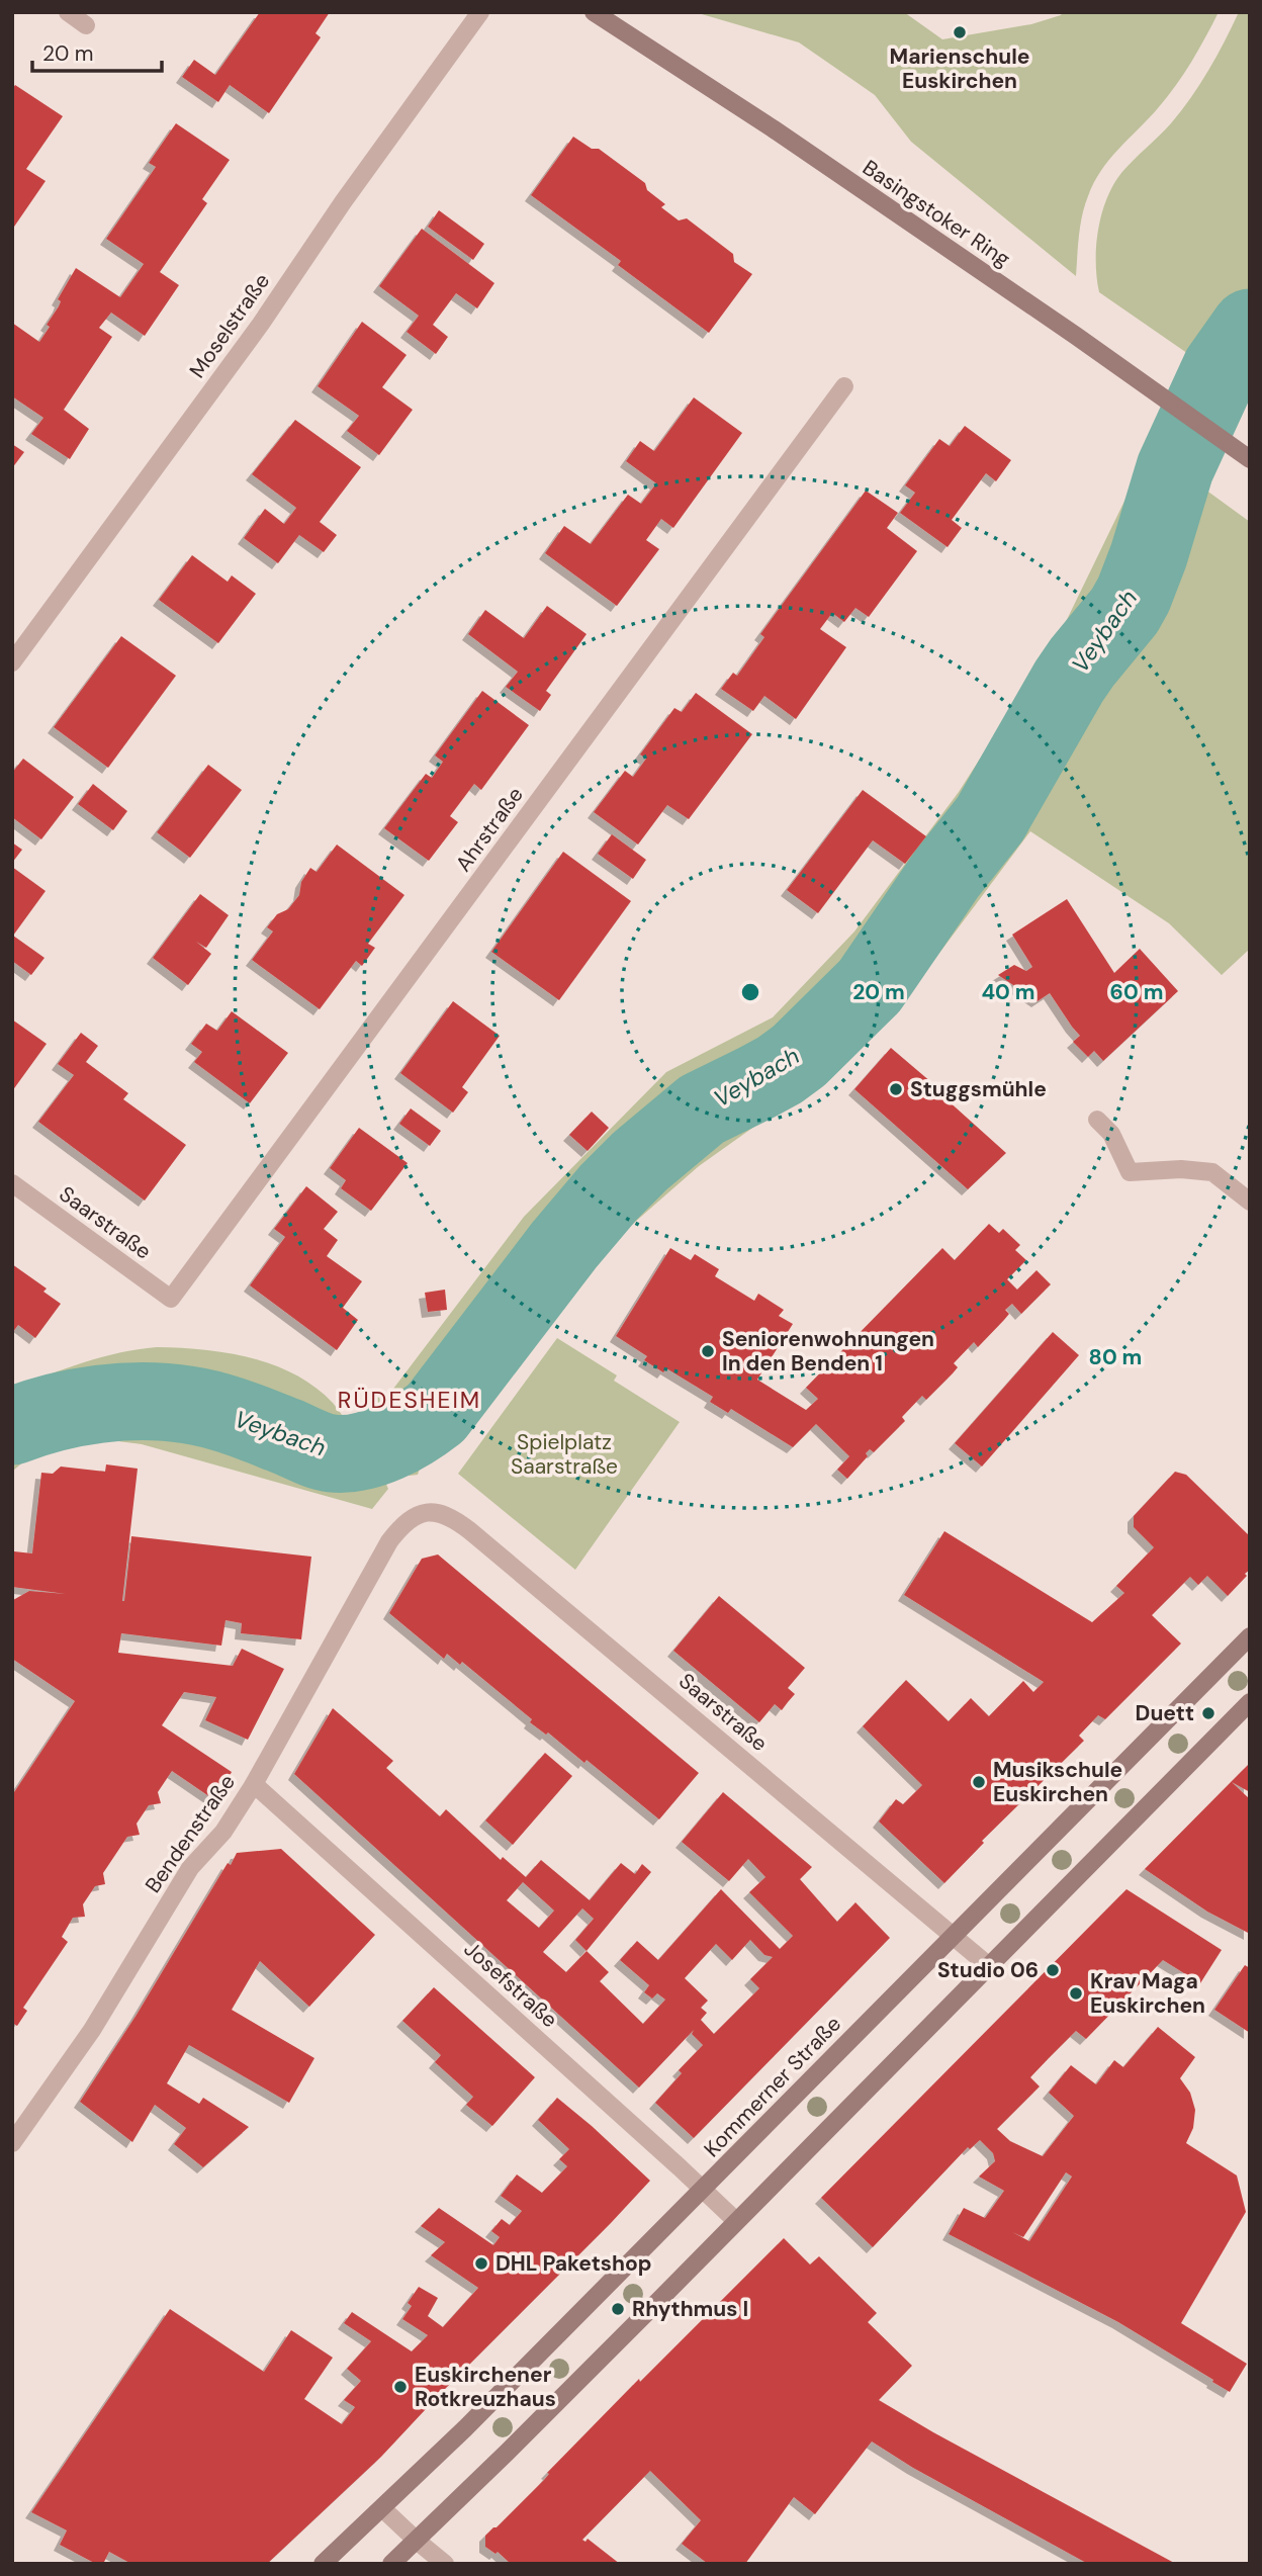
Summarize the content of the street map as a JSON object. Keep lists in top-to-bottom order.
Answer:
{
  "streets": {
    "street": [
      "Basingstoker Ring",
      "Moselstraße",
      "Ahrstraße",
      "Saarstraße",
      "Bendenstraße",
      "Josefstraße",
      "Kommerner Straße"
    ]
  },
  "crossings": [
    ["Ahrstraße", "Saarstraße"],
    ["Saarstraße", "Bendenstraße"],
    ["Saarstraße", "Kommerner Straße"],
    ["Bendenstraße", "Josefstraße"],
    ["Josefstraße", "Kommerner Straße"]
  ],
  "districts": ["RÜDESHEIM"],
  "water": ["Veybach"],
  "parks": ["Spielplatz Saarstraße"],
  "places": [
    "Marienschule Euskirchen",
    "Stuggsmühle",
    "Seniorenwohnungen In den Benden 1",
    "Duett",
    "Musikschule Euskirchen",
    "Studio 06",
    "Krav Maga Euskirchen",
    "DHL Paketshop",
    "Rhythmus I",
    "Euskirchener Rotkreuzhaus"
  ],
  "scale_bar": "20 m",
  "rings": [
    "20 m",
    "40 m",
    "60 m",
    "80 m"
  ]
}
